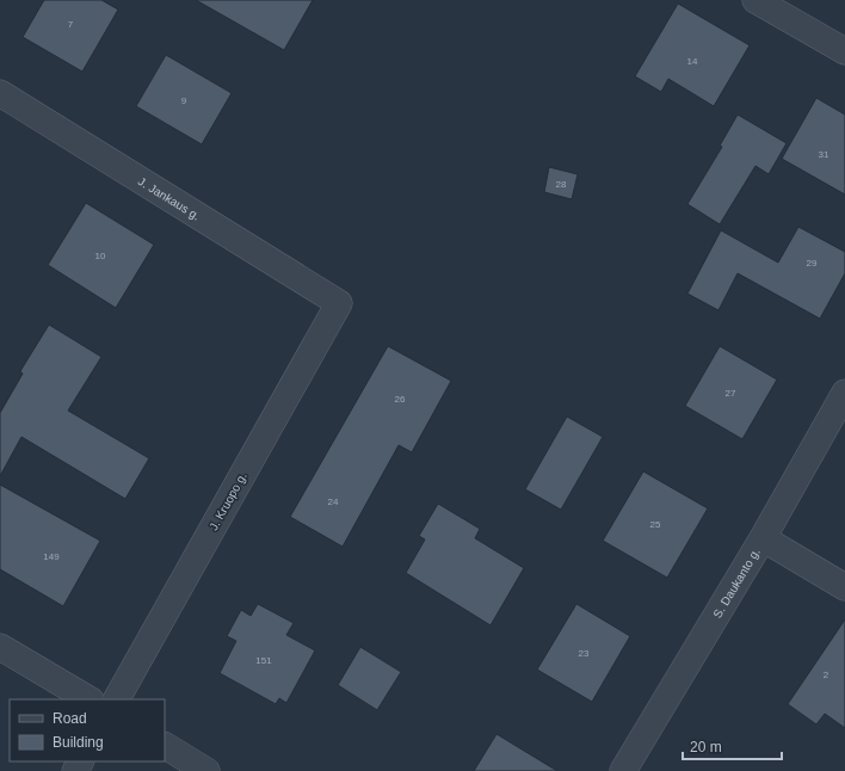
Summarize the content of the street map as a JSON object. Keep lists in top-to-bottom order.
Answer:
{
  "streets": {
    "street": ["J. Jankaus g.", "J. Kruopo g.", "S. Daukanto g."]
  },
  "crossings": [
    ["J. Jankaus g.", "J. Kruopo g."]
  ],
  "house_numbers": [
    "7",
    "14",
    "9",
    "31",
    "28",
    "10",
    "29",
    "27",
    "26",
    "24",
    "25",
    "149",
    "23",
    "151",
    "2"
  ],
  "legend": ["Road", "Building"],
  "scale_bar": "20 m"
}
